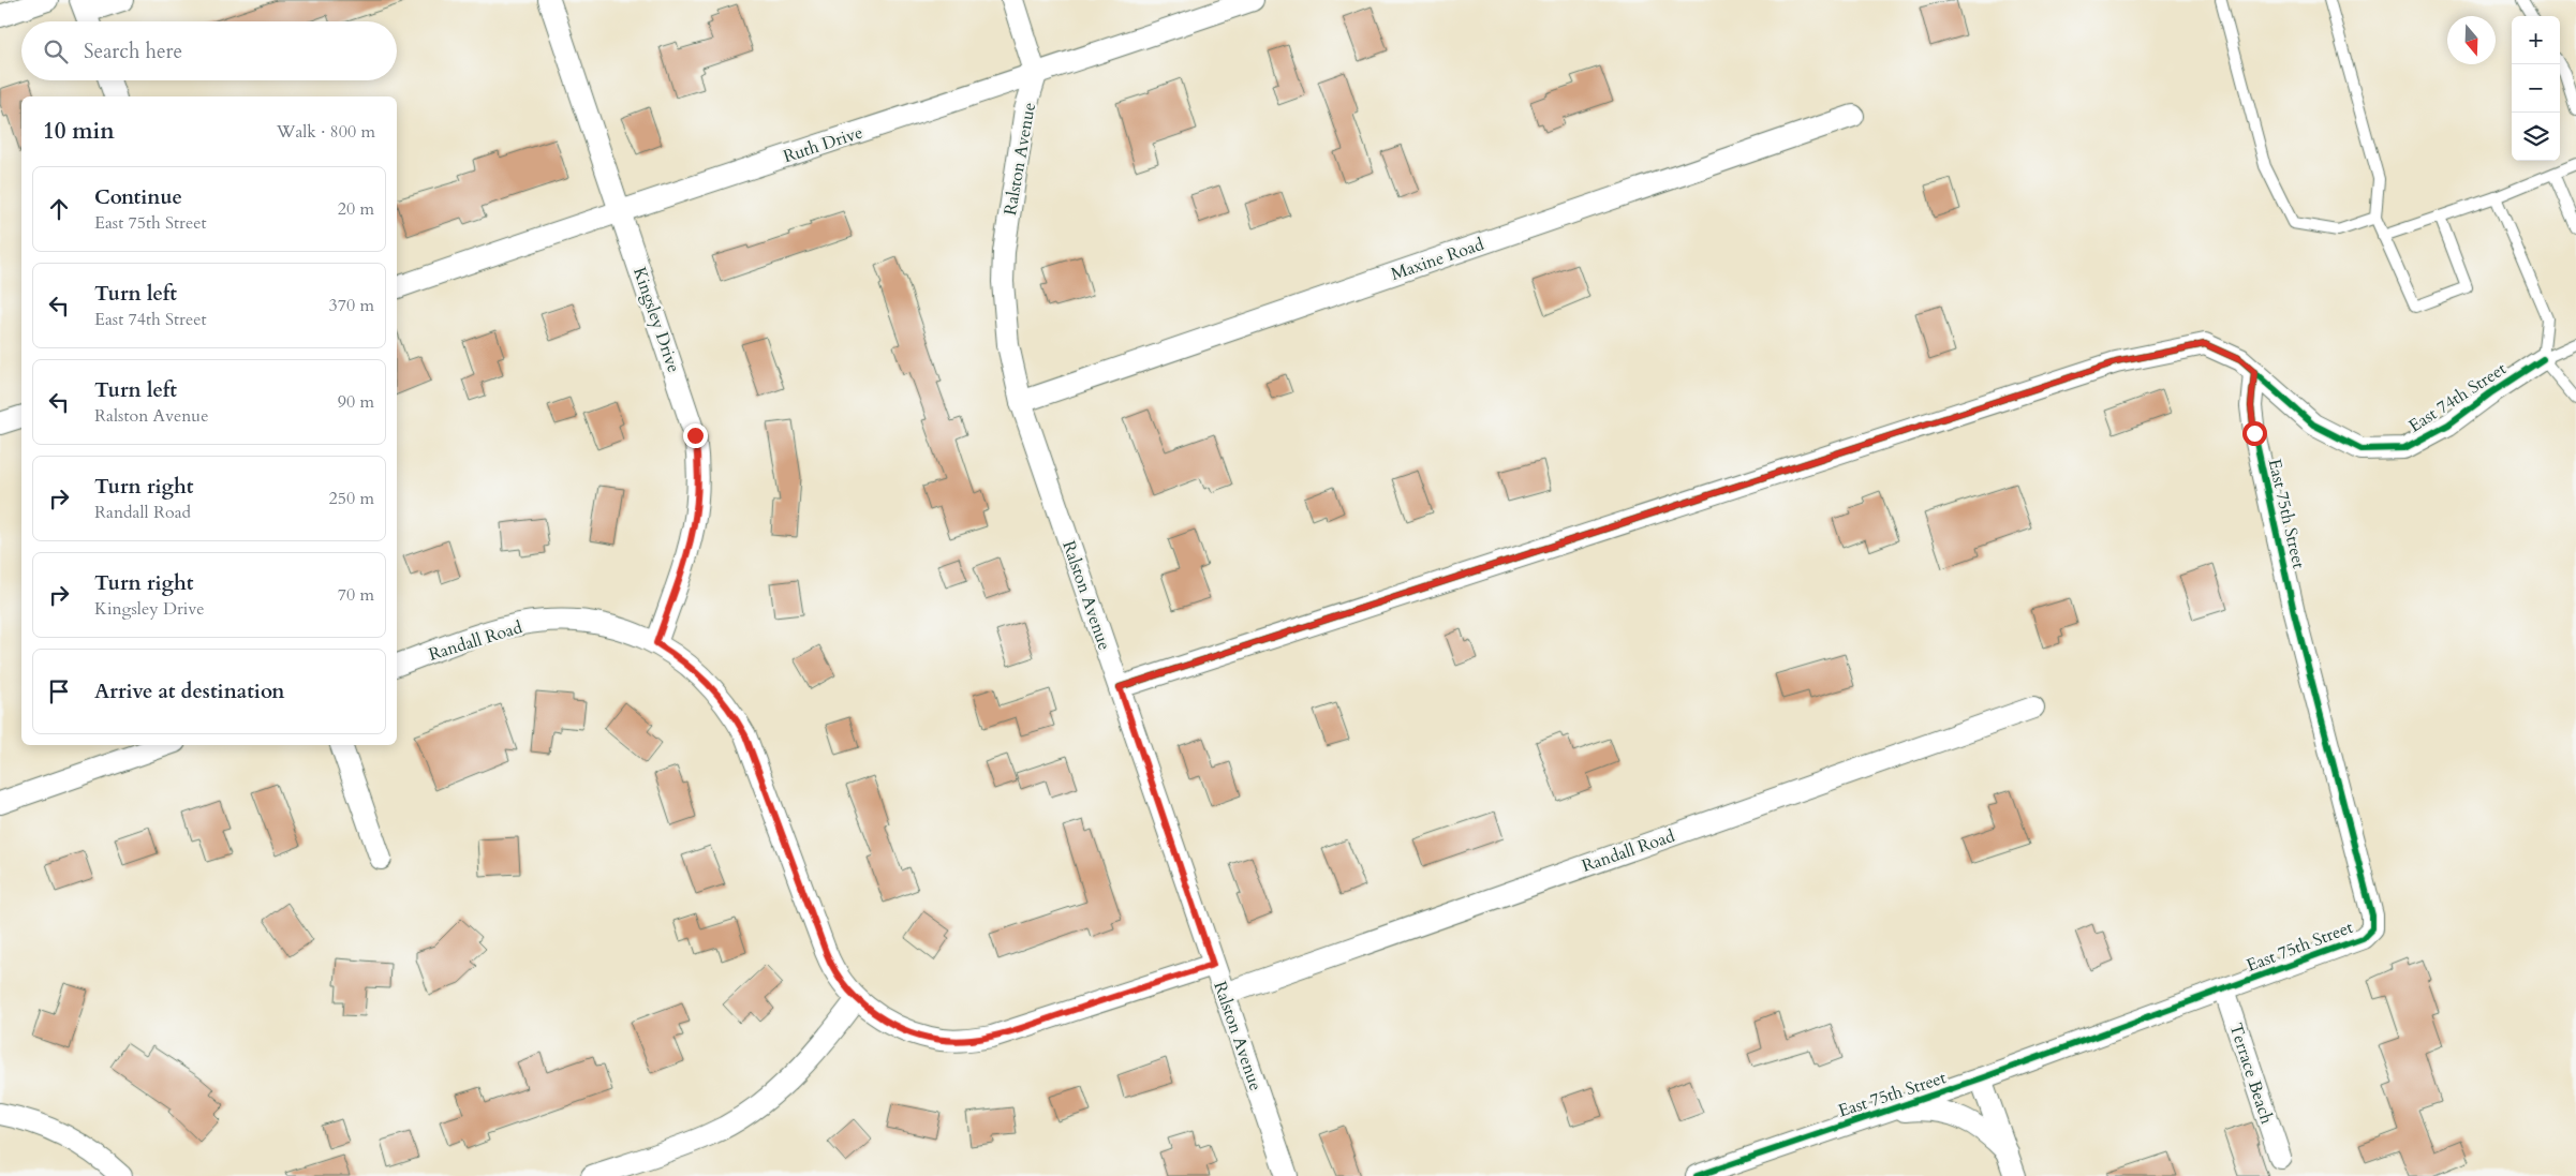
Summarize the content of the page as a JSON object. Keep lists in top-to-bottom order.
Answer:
{
  "streets": {
    "street": [
      "Ruth Drive",
      "Ralston Avenue",
      "Maxine Road",
      "Kingsley Drive",
      "East 74th Street",
      "East 75th Street",
      "Randall Road",
      "Terrace Beach"
    ]
  },
  "crossings": [
    ["Ruth Drive", "Ralston Avenue"],
    ["Ruth Drive", "Kingsley Drive"],
    ["Ralston Avenue", "Maxine Road"],
    ["Ralston Avenue", "East 74th Street"],
    ["Ralston Avenue", "Randall Road"],
    ["Kingsley Drive", "Randall Road"],
    ["East 74th Street", "East 75th Street"],
    ["East 75th Street", "Terrace Beach"]
  ],
  "north": "bottom",
  "page": {
    "map_buttons": ["+", "−"],
    "search": "Search here",
    "heading": ["10 min", "Walk · 800 m"],
    "list": [
      ["Continue", "East 75th Street", "20 m"],
      ["Turn left", "East 74th Street", "370 m"],
      ["Turn left", "Ralston Avenue", "90 m"],
      ["Turn right", "Randall Road", "250 m"],
      ["Turn right", "Kingsley Drive", "70 m"],
      "Arrive at destination"
    ]
  }
}
